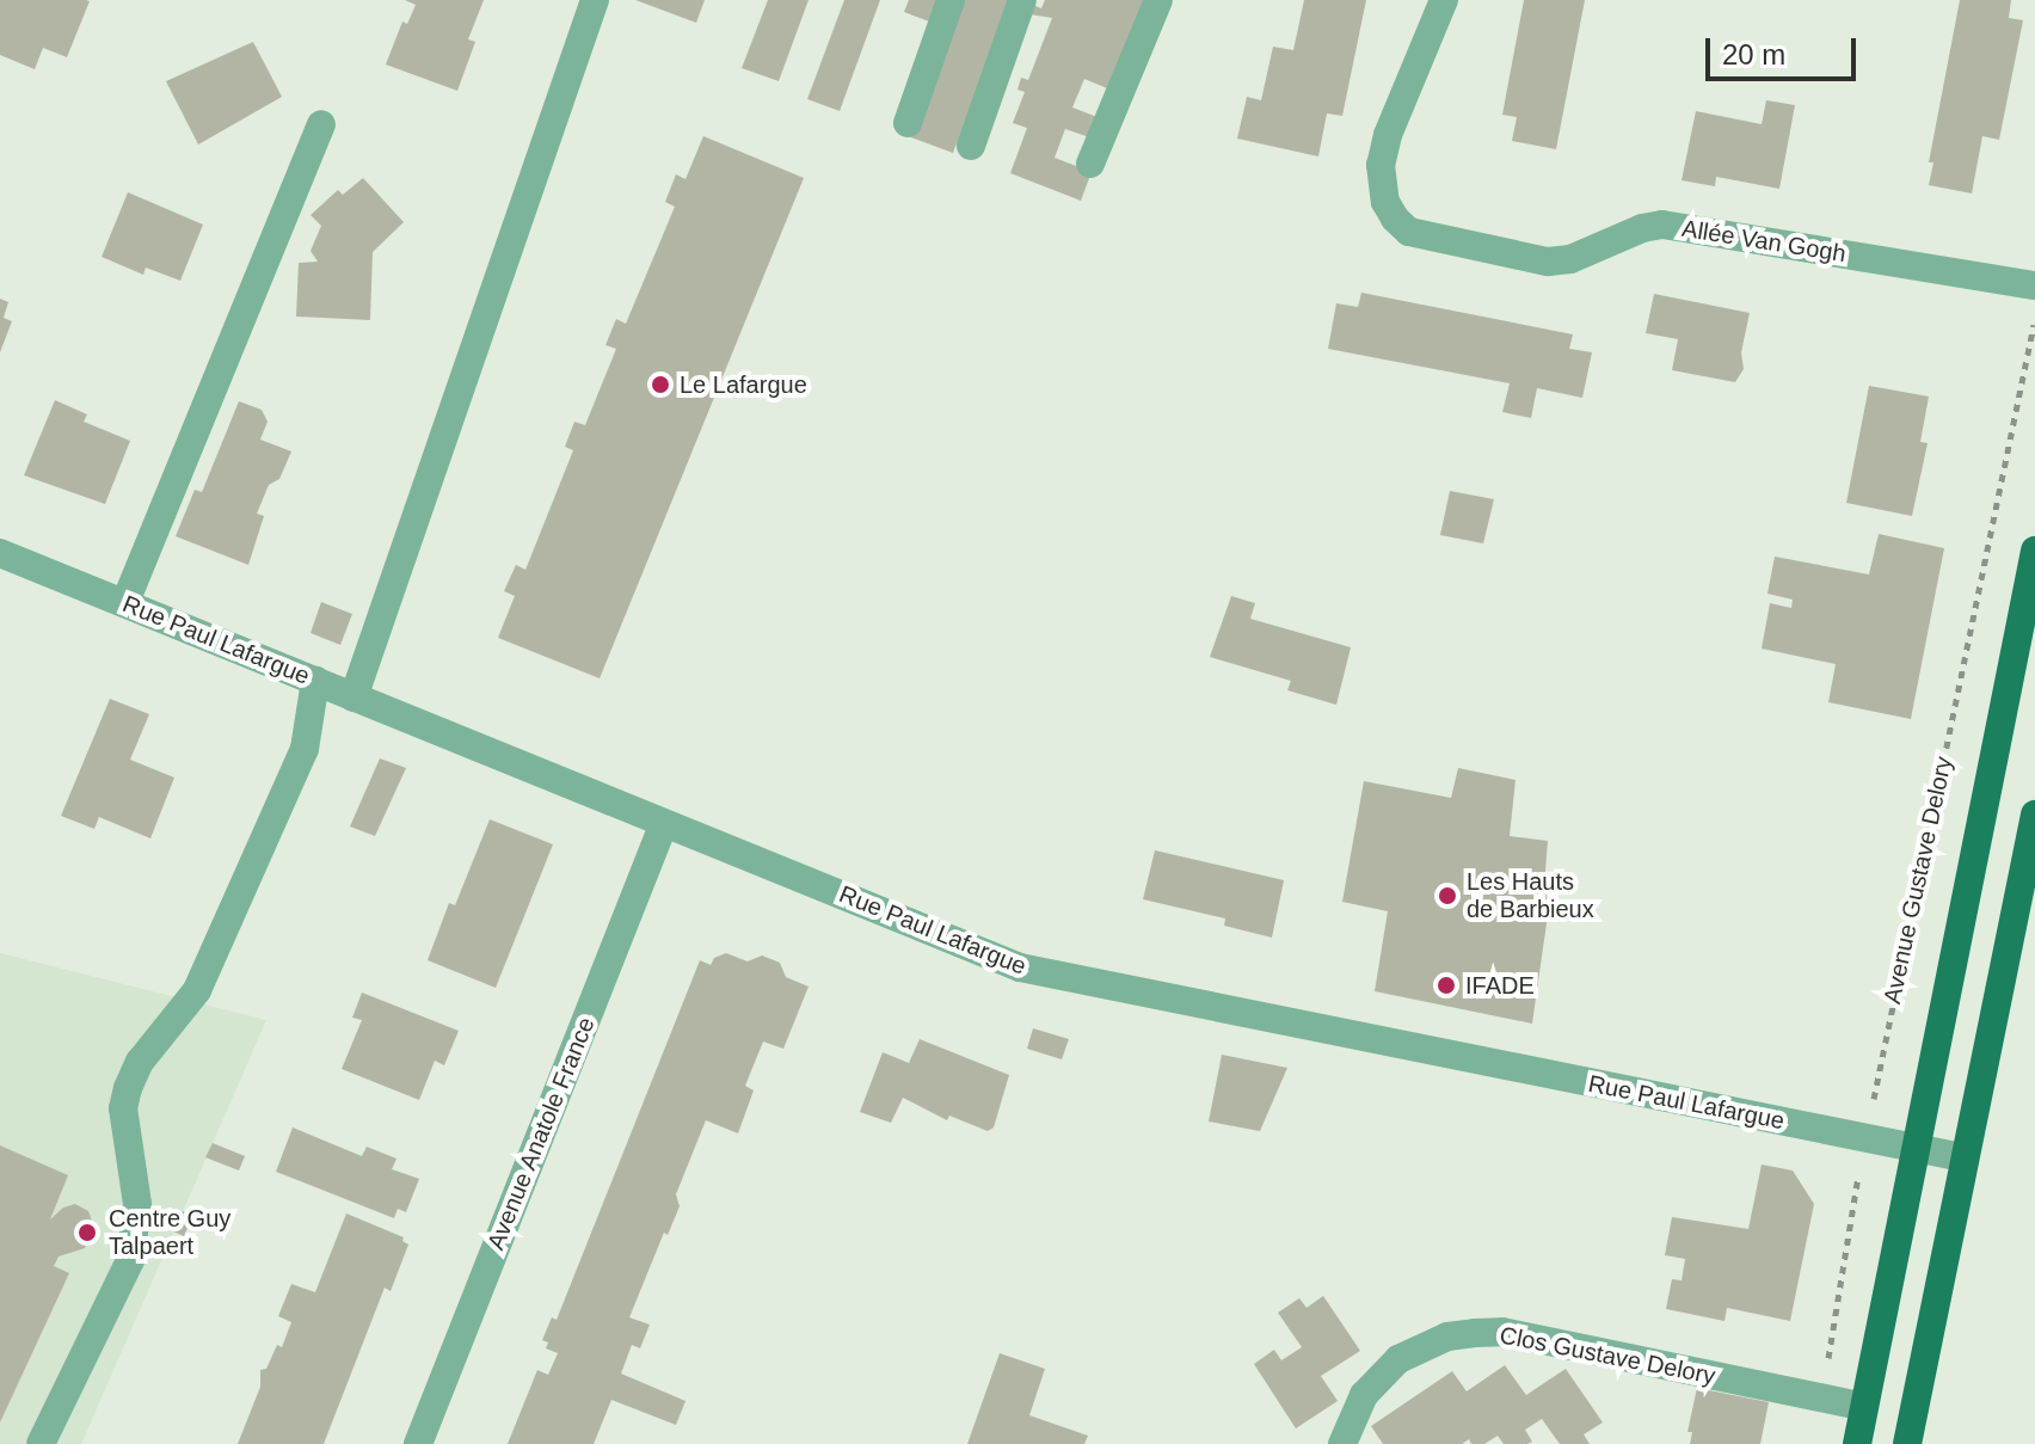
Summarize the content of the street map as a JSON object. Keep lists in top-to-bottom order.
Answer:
{
  "streets": {
    "main road": ["Avenue Gustave Delory"],
    "street": [
      "Allée Van Gogh",
      "Rue Paul Lafargue",
      "Avenue Anatole France",
      "Clos Gustave Delory"
    ]
  },
  "crossings": [
    ["Rue Paul Lafargue", "Avenue Gustave Delory"],
    ["Rue Paul Lafargue", "Avenue Anatole France"],
    ["Avenue Gustave Delory", "Clos Gustave Delory"]
  ],
  "places": [
    "Le Lafargue",
    "Les Hauts de Barbieux",
    "IFADE",
    "Centre Guy Talpaert"
  ],
  "scale_bar": "20 m"
}
